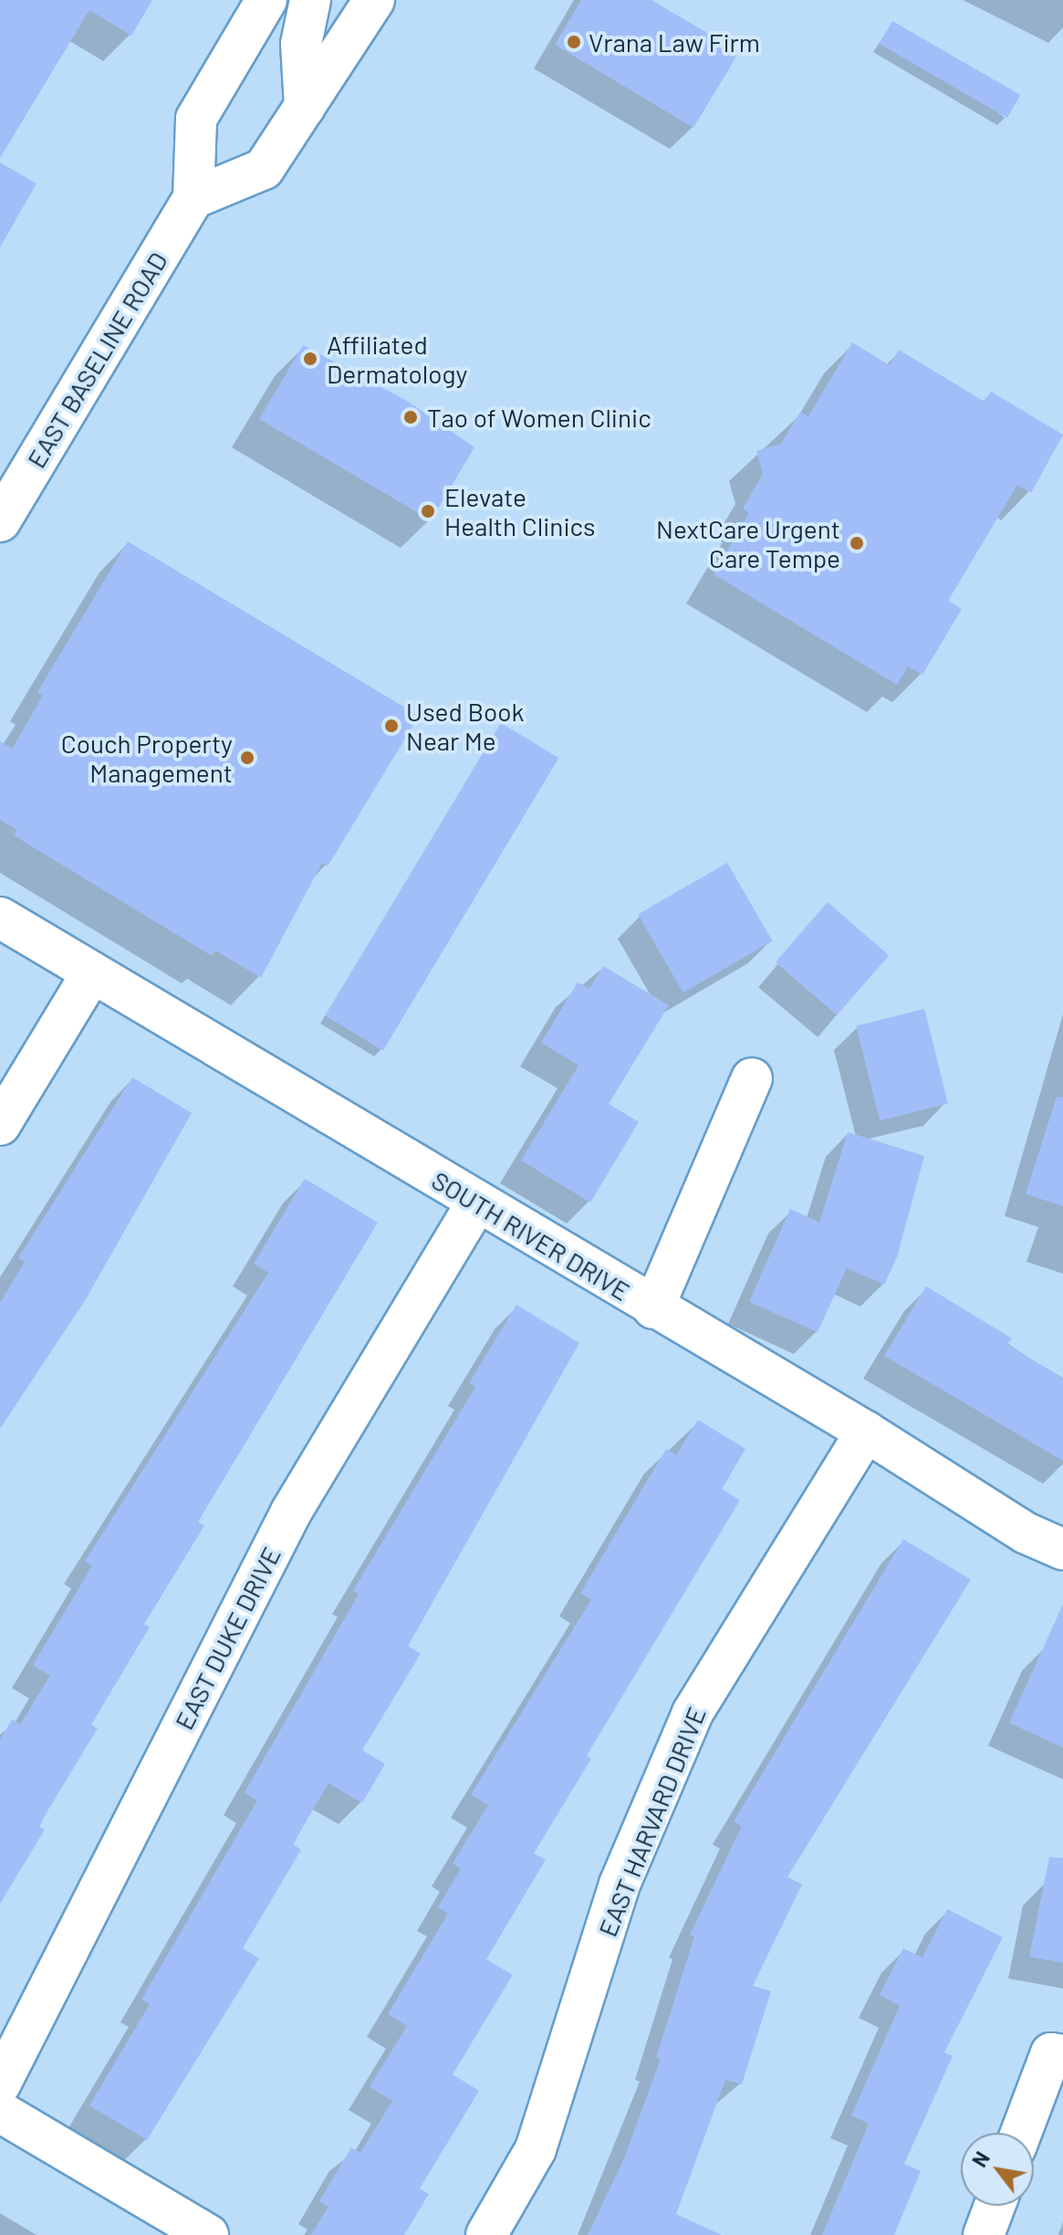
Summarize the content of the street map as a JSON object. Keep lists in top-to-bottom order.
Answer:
{
  "streets": {
    "street": [
      "EAST BASELINE ROAD",
      "SOUTH RIVER DRIVE",
      "EAST DUKE DRIVE",
      "EAST HARVARD DRIVE"
    ]
  },
  "crossings": [
    ["SOUTH RIVER DRIVE", "EAST DUKE DRIVE"],
    ["SOUTH RIVER DRIVE", "EAST HARVARD DRIVE"]
  ],
  "places": [
    "Vrana Law Firm",
    "Affiliated Dermatology",
    "Tao of Women Clinic",
    "Elevate Health Clinics",
    "NextCare Urgent Care Tempe",
    "Used Book Near Me",
    "Couch Property Management"
  ],
  "north": "top left"
}
